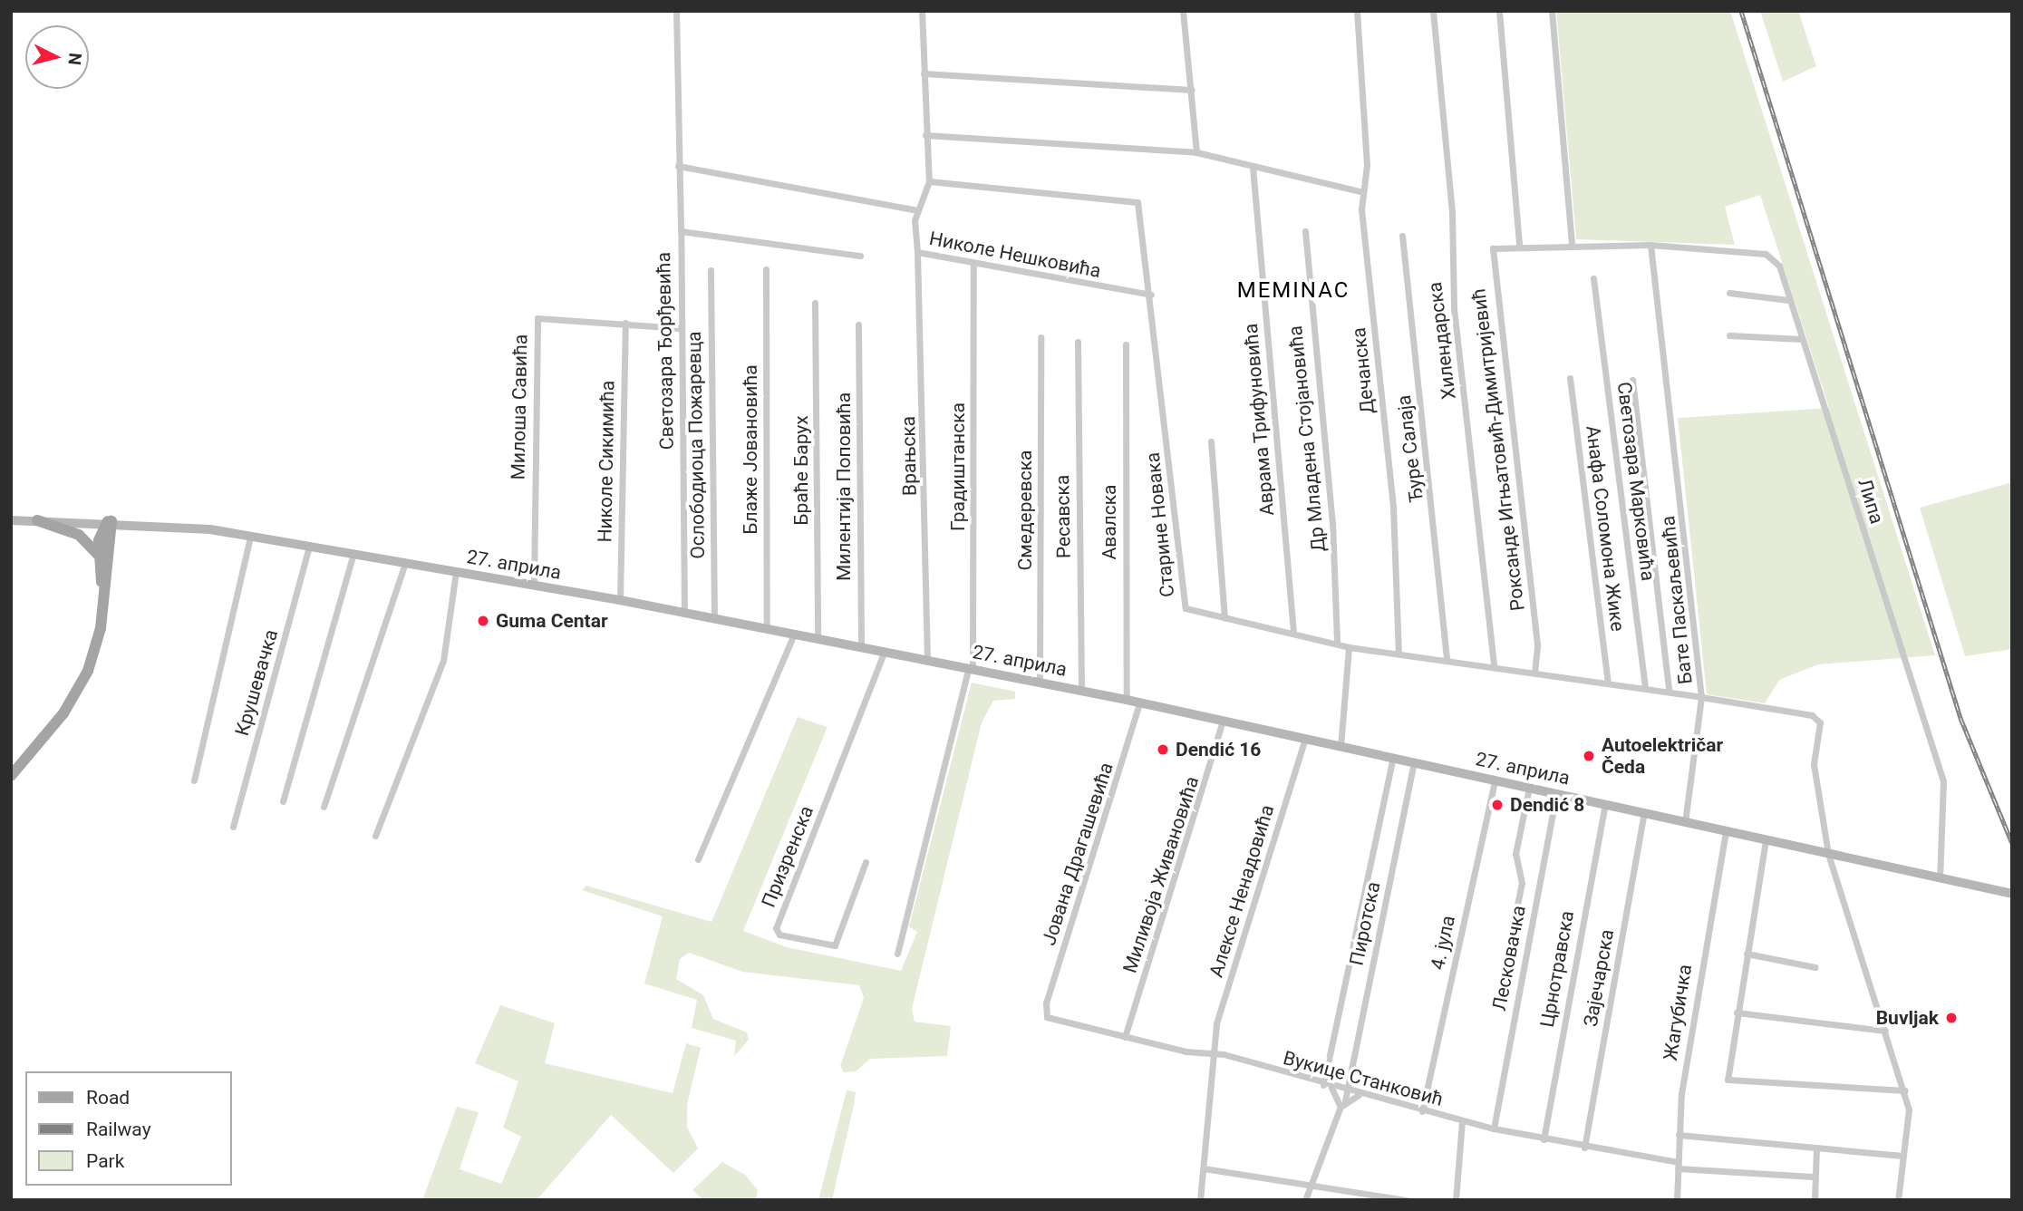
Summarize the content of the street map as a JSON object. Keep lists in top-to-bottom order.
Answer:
{
  "streets": {
    "main road": ["27. априла"],
    "street": [
      "Николе Нешковића",
      "Хилендарска",
      "Светозара Ђорђевића",
      "Дечанска",
      "Милоша Савића",
      "Аврама Трифуновића",
      "Др Младена Стојановића",
      "Ослободиоца Пожаревца",
      "Ђуре Салаја",
      "Блаже Јовановића",
      "Роксанде Игњатовић-Димитријевић",
      "Врањска",
      "Николе Сикимића",
      "Градиштанска",
      "Браће Барух",
      "Светозара Марковића",
      "Милентија Поповића",
      "Липа",
      "Смедеревска",
      "Ресавска",
      "Авалска",
      "Старине Новака",
      "Анафа Соломона Жике",
      "Бате Паскаљевића",
      "Крушевачка",
      "Јована Драгашевића",
      "Призренска",
      "Миливоја Живановића",
      "Алексе Ненадовића",
      "Пиротска",
      "4. јула",
      "Лесковачка",
      "Црнотравска",
      "Зајечарска",
      "Жагубичка",
      "Вукице Станковић"
    ]
  },
  "crossings": [
    ["Николе Нешковића", "Врањска"],
    ["Николе Нешковића", "Градиштанска"],
    ["Николе Нешковића", "Старине Новака"],
    ["Хилендарска", "Старине Новака"],
    ["Светозара Ђорђевића", "27. априла"],
    ["Дечанска", "Старине Новака"],
    ["Милоша Савића", "Николе Сикимића"],
    ["Милоша Савића", "27. априла"],
    ["Аврама Трифуновића", "Старине Новака"],
    ["Др Младена Стојановића", "Старине Новака"],
    ["Ослободиоца Пожаревца", "27. априла"],
    ["Ђуре Салаја", "Старине Новака"],
    ["Блаже Јовановића", "27. априла"],
    ["Роксанде Игњатовић-Димитријевић", "Липа"],
    ["Роксанде Игњатовић-Димитријевић", "Старине Новака"],
    ["Врањска", "27. априла"],
    ["Николе Сикимића", "27. априла"],
    ["Градиштанска", "27. априла"],
    ["Браће Барух", "27. априла"],
    ["Светозара Марковића", "Старине Новака"],
    ["Милентија Поповића", "27. априла"],
    ["Липа", "27. априла"],
    ["Липа", "Бате Паскаљевића"],
    ["Смедеревска", "27. априла"],
    ["Ресавска", "27. априла"],
    ["Авалска", "27. априла"],
    ["Старине Новака", "Анафа Соломона Жике"],
    ["Старине Новака", "Бате Паскаљевића"],
    ["27. априла", "Бате Паскаљевића"],
    ["27. априла", "Крушевачка"],
    ["27. априла", "Јована Драгашевића"],
    ["27. априла", "Призренска"],
    ["27. априла", "Миливоја Живановића"],
    ["27. априла", "Алексе Ненадовића"],
    ["27. априла", "Пиротска"],
    ["27. априла", "4. јула"],
    ["27. априла", "Лесковачка"],
    ["27. априла", "Црнотравска"],
    ["27. априла", "Зајечарска"],
    ["27. априла", "Жагубичка"],
    ["Јована Драгашевића", "Вукице Станковић"],
    ["Миливоја Живановића", "Вукице Станковић"],
    ["Алексе Ненадовића", "Вукице Станковић"],
    ["Пиротска", "Вукице Станковић"],
    ["4. јула", "Вукице Станковић"],
    ["Лесковачка", "Вукице Станковић"],
    ["Црнотравска", "Вукице Станковић"],
    ["Зајечарска", "Вукице Станковић"],
    ["Жагубичка", "Вукице Станковић"]
  ],
  "districts": ["MEMINAC"],
  "places": [
    "Guma Centar",
    "Dendić 16",
    "Autoelektričar Čeda",
    "Dendić 8",
    "Buvljak"
  ],
  "legend": ["Road", "Railway", "Park"],
  "north": "right"
}
